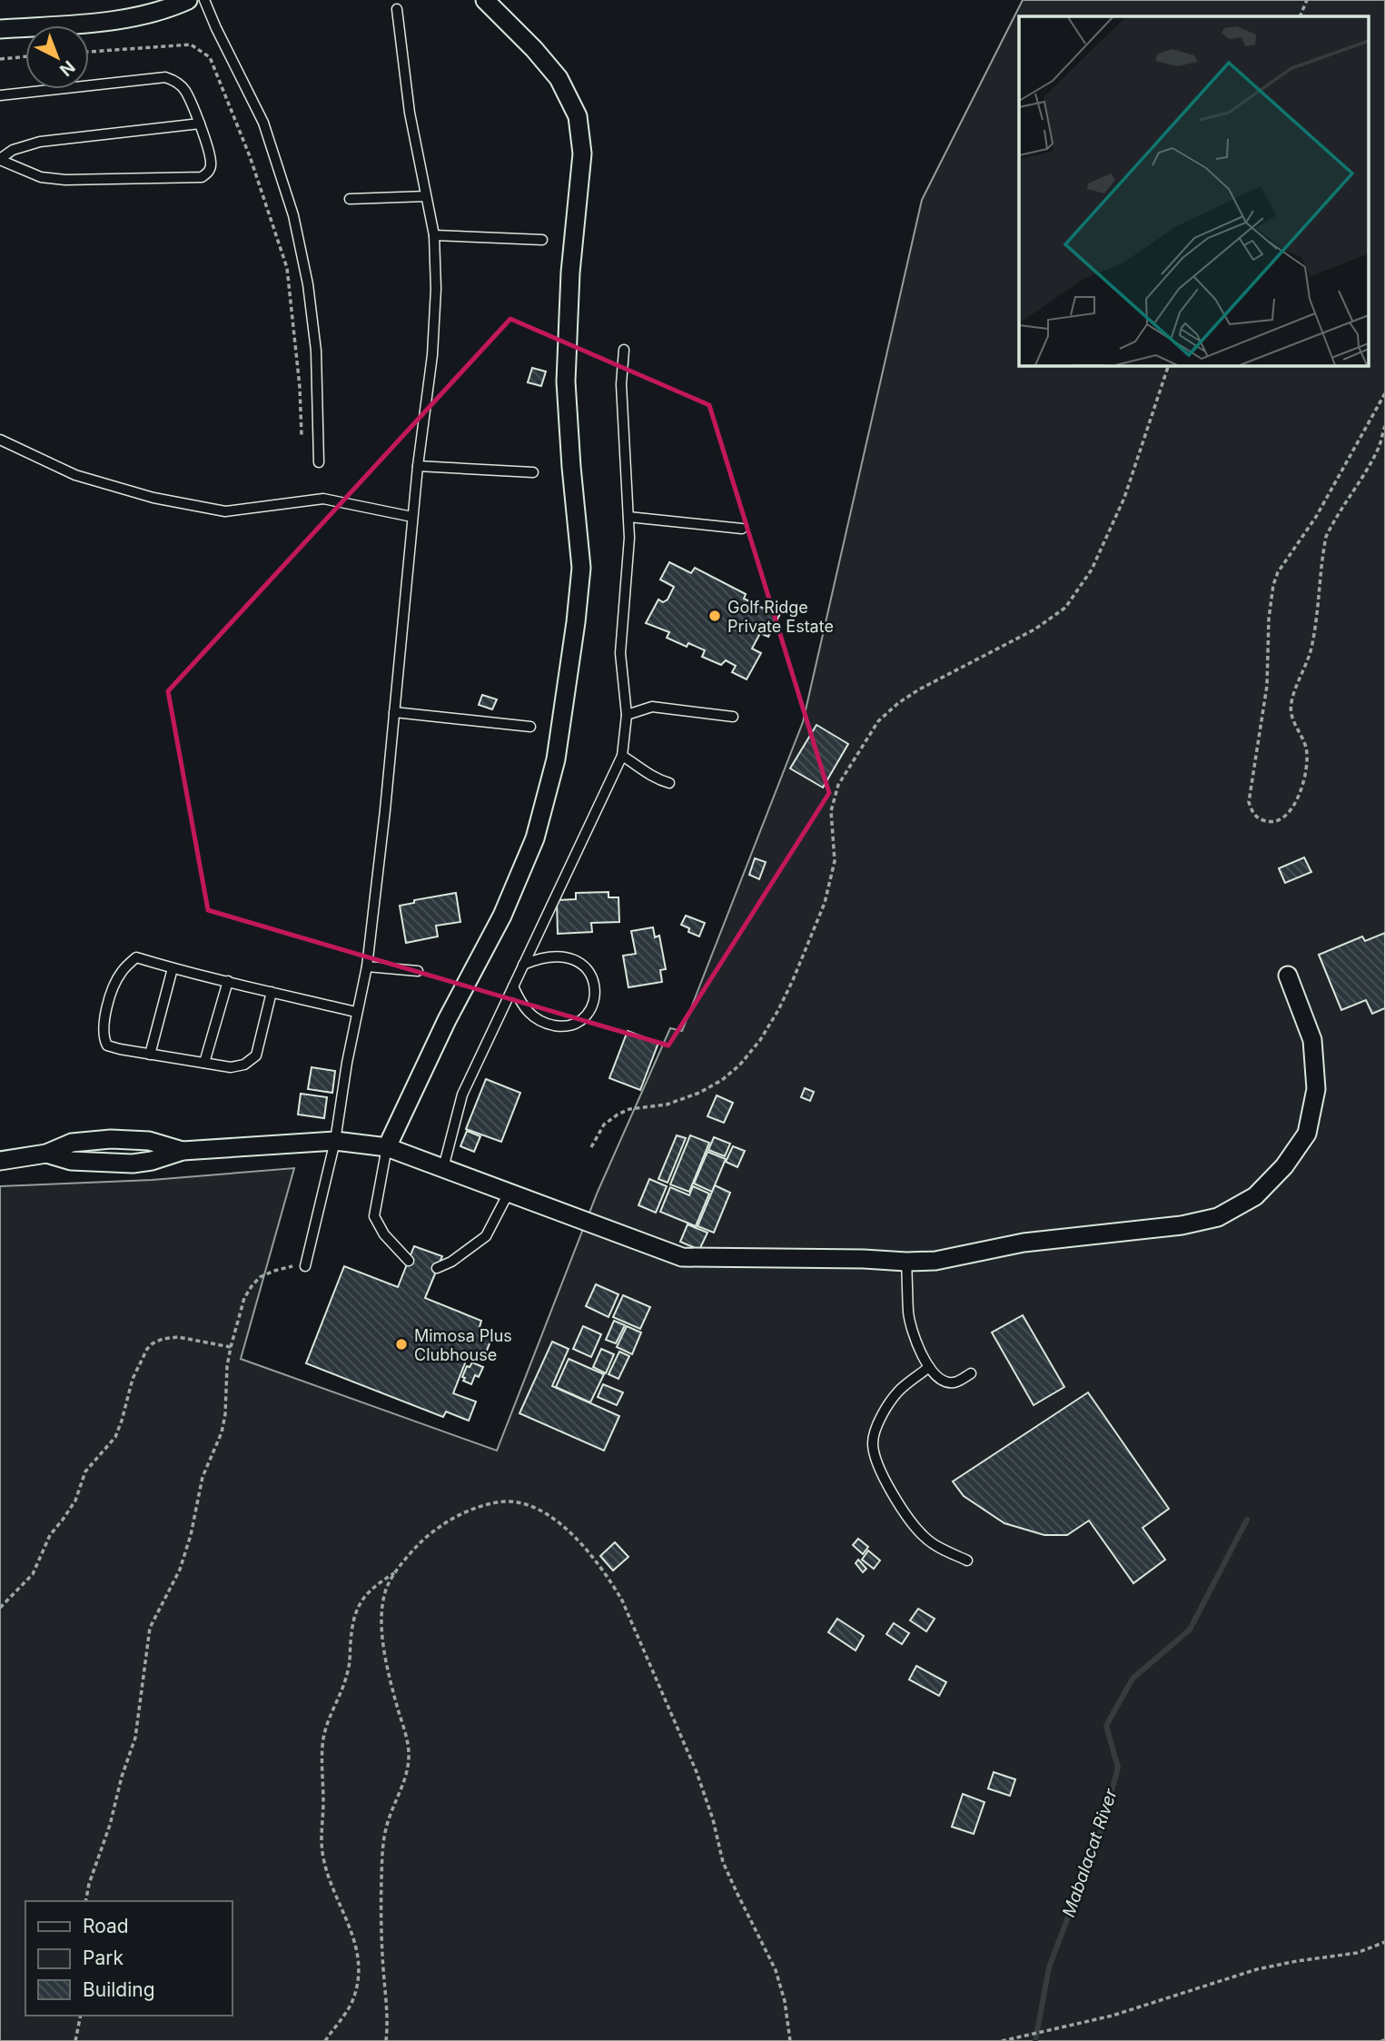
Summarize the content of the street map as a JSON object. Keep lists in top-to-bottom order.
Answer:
{
  "water": ["Mabalacat River"],
  "places": ["Golf Ridge Private Estate", "Mimosa Plus Clubhouse"],
  "legend": ["Road", "Park", "Building"],
  "north": "bottom right"
}
